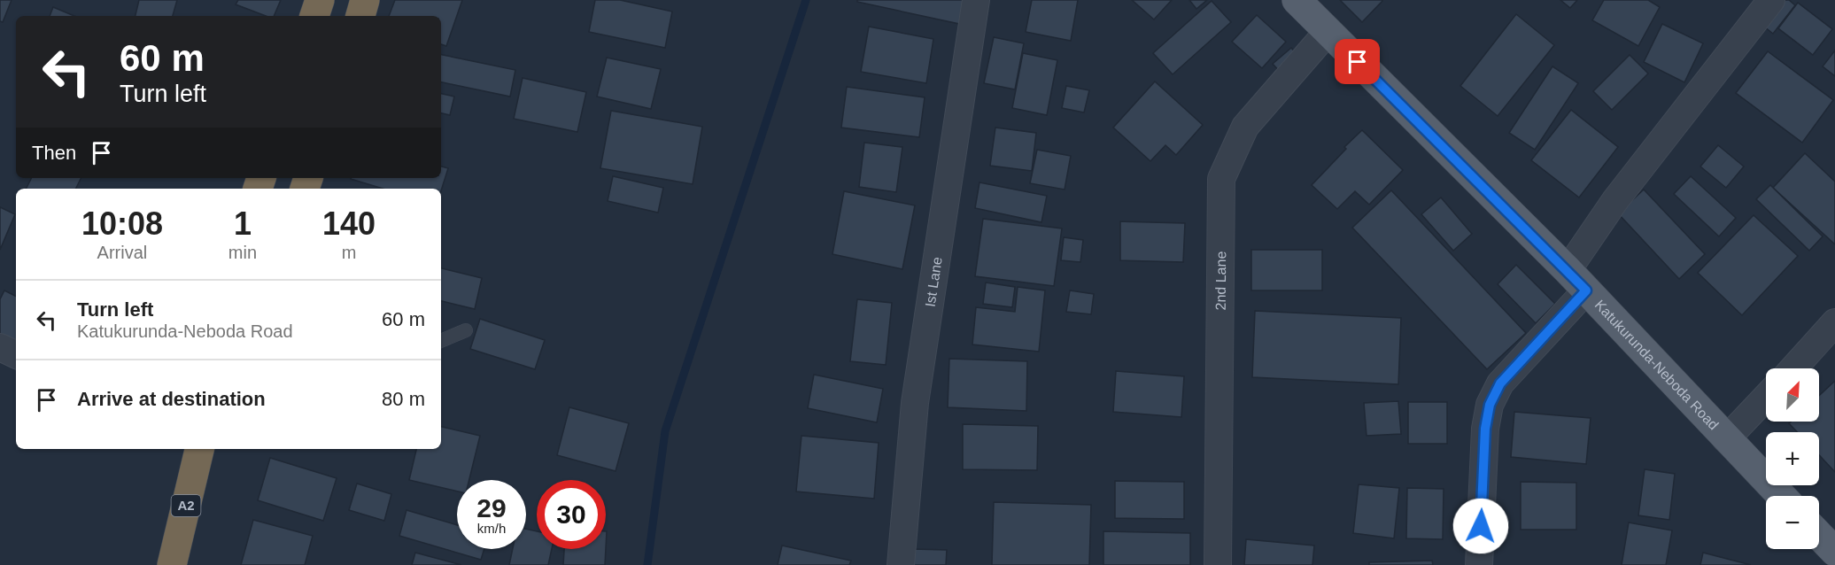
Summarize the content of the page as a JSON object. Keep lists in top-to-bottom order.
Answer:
{
  "streets": {
    "highway": ["A2"],
    "main road": ["Katukurunda-Neboda Road"],
    "street": ["2nd Lane", "Ist Lane"]
  },
  "crossings": [
    ["2nd Lane", "Katukurunda-Neboda Road"]
  ],
  "north": "top right",
  "page": {
    "turn": ["60 m", "Turn left"],
    "then": "Then",
    "eta": [
      "10:08",
      "Arrival",
      "1",
      "min",
      "140",
      "m"
    ],
    "list": [
      {
        "name": "Turn left",
        "note": "Katukurunda-Neboda Road",
        "value": "60 m"
      },
      {
        "name": "Arrive at destination",
        "value": "80 m"
      }
    ],
    "map_buttons": ["+", "−"],
    "speed": "29 km/h",
    "limit": "30"
  }
}
